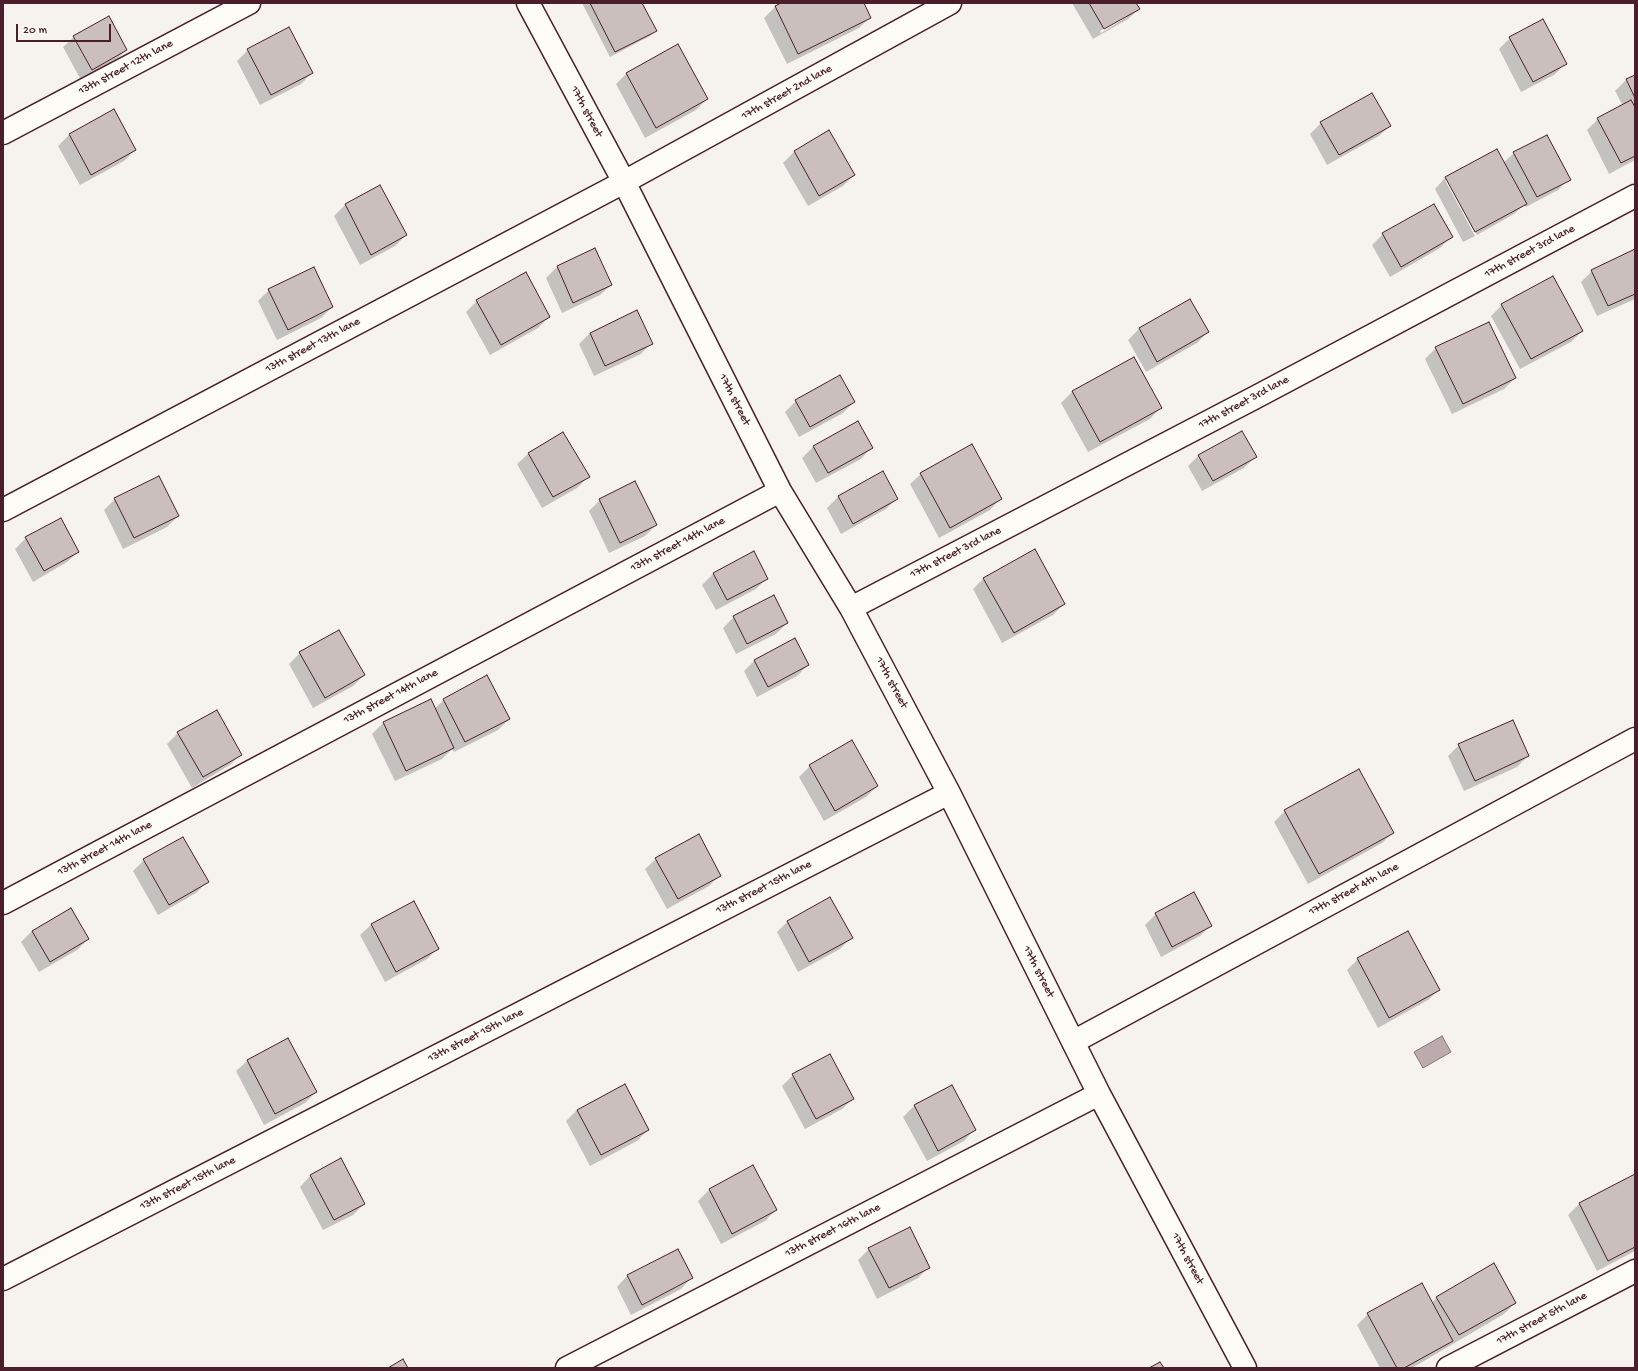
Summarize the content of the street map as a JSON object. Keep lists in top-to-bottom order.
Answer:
{
  "streets": {
    "street": [
      "13th street 12th lane",
      "17th street 2nd lane",
      "17th street",
      "17th street 3rd lane",
      "13th street 13th lane",
      "13th street 14th lane",
      "13th street 15th lane",
      "17th street 4th lane",
      "13th street 16th lane",
      "17th street 5th lane"
    ]
  },
  "crossings": [
    ["17th street 2nd lane", "17th street"],
    ["17th street 2nd lane", "13th street 13th lane"],
    ["17th street", "17th street 3rd lane"],
    ["17th street", "13th street 13th lane"],
    ["17th street", "13th street 14th lane"],
    ["17th street", "13th street 15th lane"],
    ["17th street", "17th street 4th lane"],
    ["17th street", "13th street 16th lane"]
  ],
  "scale_bar": "20 m"
}
